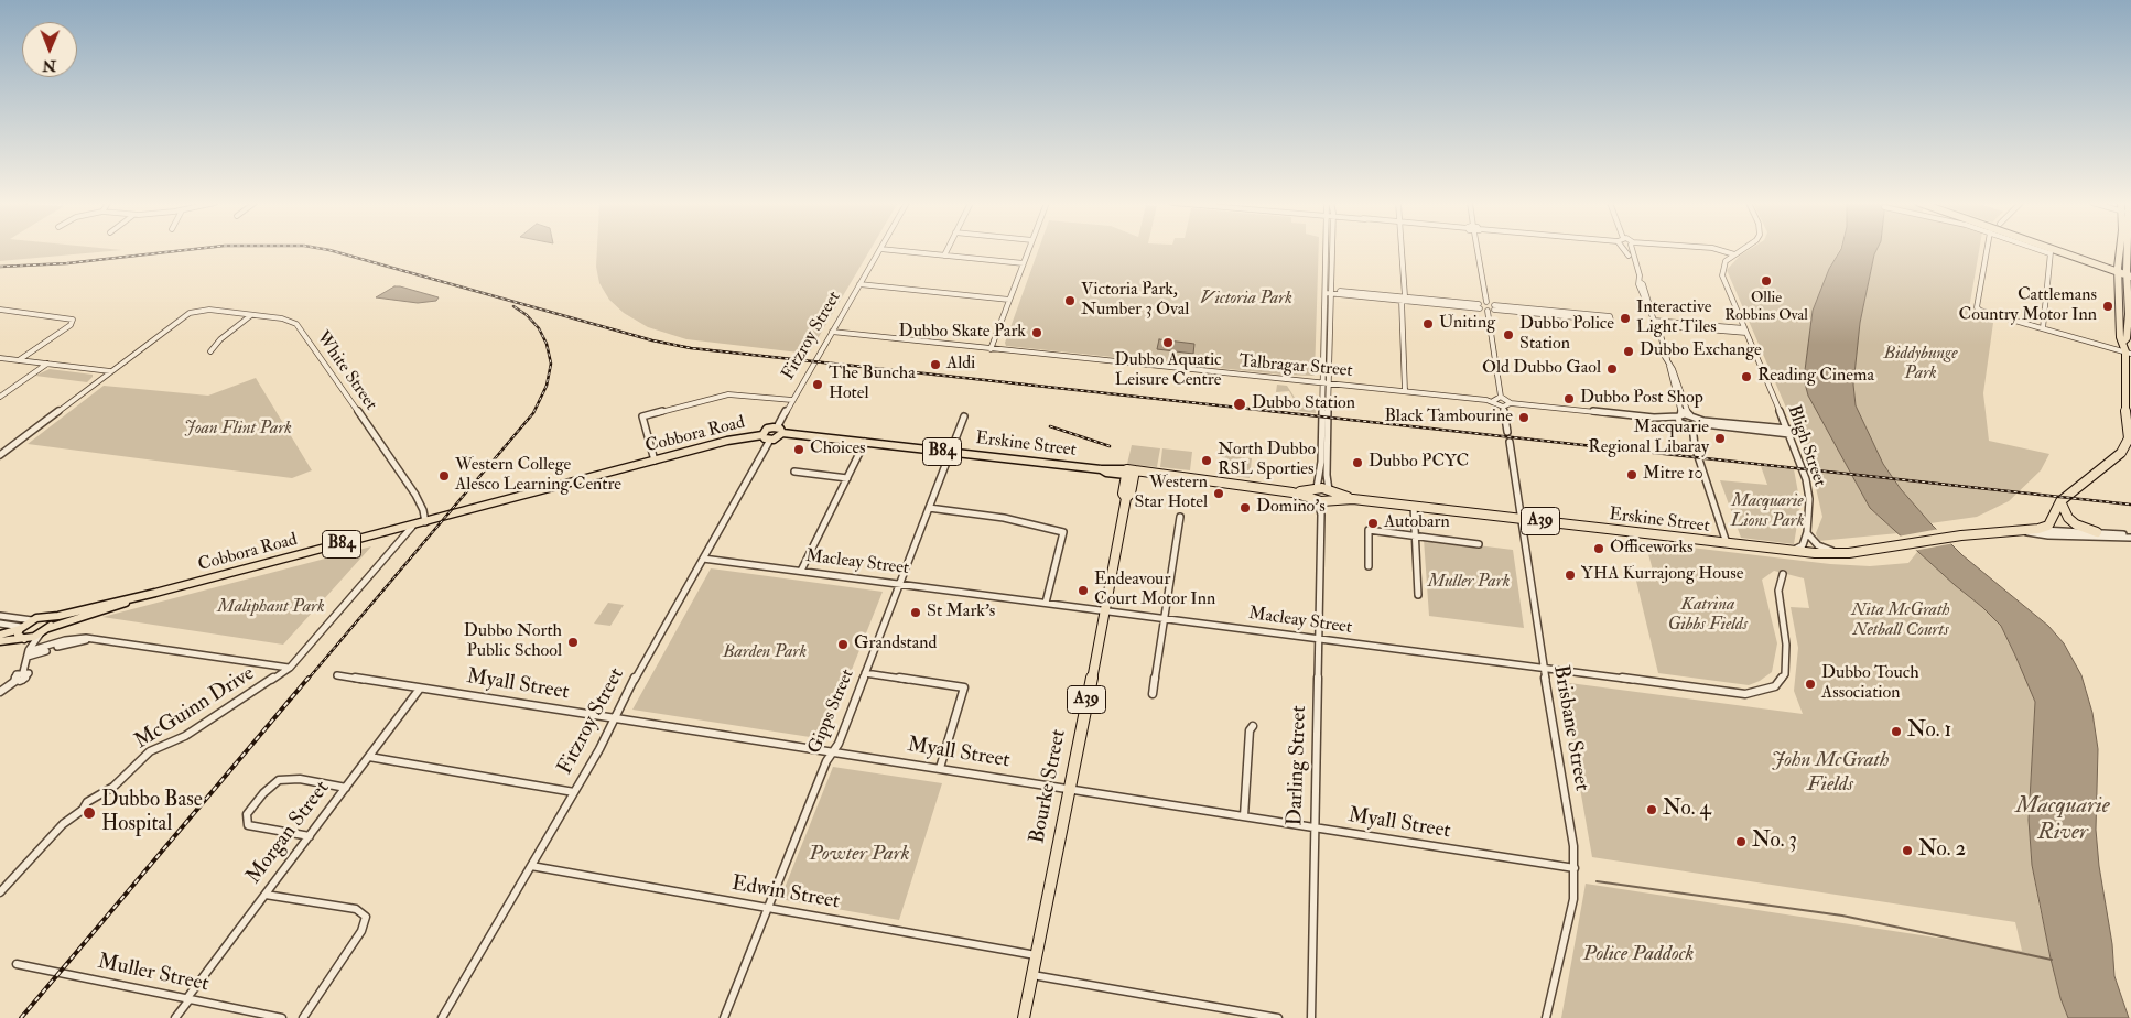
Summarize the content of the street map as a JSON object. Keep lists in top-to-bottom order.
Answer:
{
  "streets": {
    "highway": ["Erskine Street", "A39", "Bourke Street"],
    "main road": ["Cobbora Road", "B84"],
    "street": [
      "Fitzroy Street",
      "Talbragar Street",
      "White Street",
      "Bligh Street",
      "Macleay Street",
      "Myall Street",
      "McGuinn Drive",
      "Gipps Street",
      "Brisbane Street",
      "Darling Street",
      "Morgan Street",
      "Edwin Street",
      "Muller Street"
    ]
  },
  "crossings": [
    ["Fitzroy Street", "Talbragar Street"],
    ["Fitzroy Street", "B84"],
    ["Fitzroy Street", "Macleay Street"],
    ["Fitzroy Street", "Myall Street"],
    ["Fitzroy Street", "Edwin Street"],
    ["Talbragar Street", "Darling Street"],
    ["White Street", "Cobbora Road"],
    ["Cobbora Road", "B84"],
    ["Cobbora Road", "McGuinn Drive"],
    ["Erskine Street", "A39"],
    ["Erskine Street", "Gipps Street"],
    ["Erskine Street", "Brisbane Street"],
    ["Erskine Street", "Darling Street"],
    ["Erskine Street", "Bourke Street"],
    ["A39", "Darling Street"],
    ["Macleay Street", "Gipps Street"],
    ["Macleay Street", "Brisbane Street"],
    ["Macleay Street", "Darling Street"],
    ["Macleay Street", "Bourke Street"],
    ["Myall Street", "Gipps Street"],
    ["Myall Street", "Brisbane Street"],
    ["Myall Street", "Darling Street"],
    ["Myall Street", "Bourke Street"],
    ["Myall Street", "Morgan Street"],
    ["Gipps Street", "Edwin Street"],
    ["Bourke Street", "Edwin Street"],
    ["Morgan Street", "Muller Street"]
  ],
  "water": ["Macquarie River"],
  "parks": [
    "Victoria Park",
    "Biddybunge Park",
    "Joan Flint Park",
    "Macquarie Lions Park",
    "Muller Park",
    "Katrina Gibbs Fields",
    "Maliphant Park",
    "Nita McGrath Netball Courts",
    "Barden Park",
    "John McGrath Fields",
    "Powter Park",
    "Police Paddock"
  ],
  "places": [
    "Ollie Robbins Oval",
    "Victoria Park, Number 3 Oval",
    "Cattlemans Country Motor Inn",
    "Interactive Light Tiles",
    "Uniting",
    "Dubbo Skate Park",
    "Dubbo Police Station",
    "Dubbo Aquatic Leisure Centre",
    "Dubbo Exchange",
    "Aldi",
    "Old Dubbo Gaol",
    "Reading Cinema",
    "The Buncha Hotel",
    "Dubbo Post Shop",
    "Dubbo Station",
    "Black Tambourine",
    "Macquarie Regional Libaray",
    "Choices",
    "North Dubbo RSL Sporties",
    "Dubbo PCYC",
    "Mitre 10",
    "Western College Alesco Learning Centre",
    "Western Star Hotel",
    "Domino's",
    "Autobarn",
    "Officeworks",
    "YHA Kurrajong House",
    "Endeavour Court Motor Inn",
    "St Mark's",
    "Dubbo North Public School",
    "Grandstand",
    "Dubbo Touch Association",
    "No. 1",
    "No. 4",
    "Dubbo Base Hospital",
    "No. 3",
    "No. 2"
  ],
  "north": "bottom"
}
